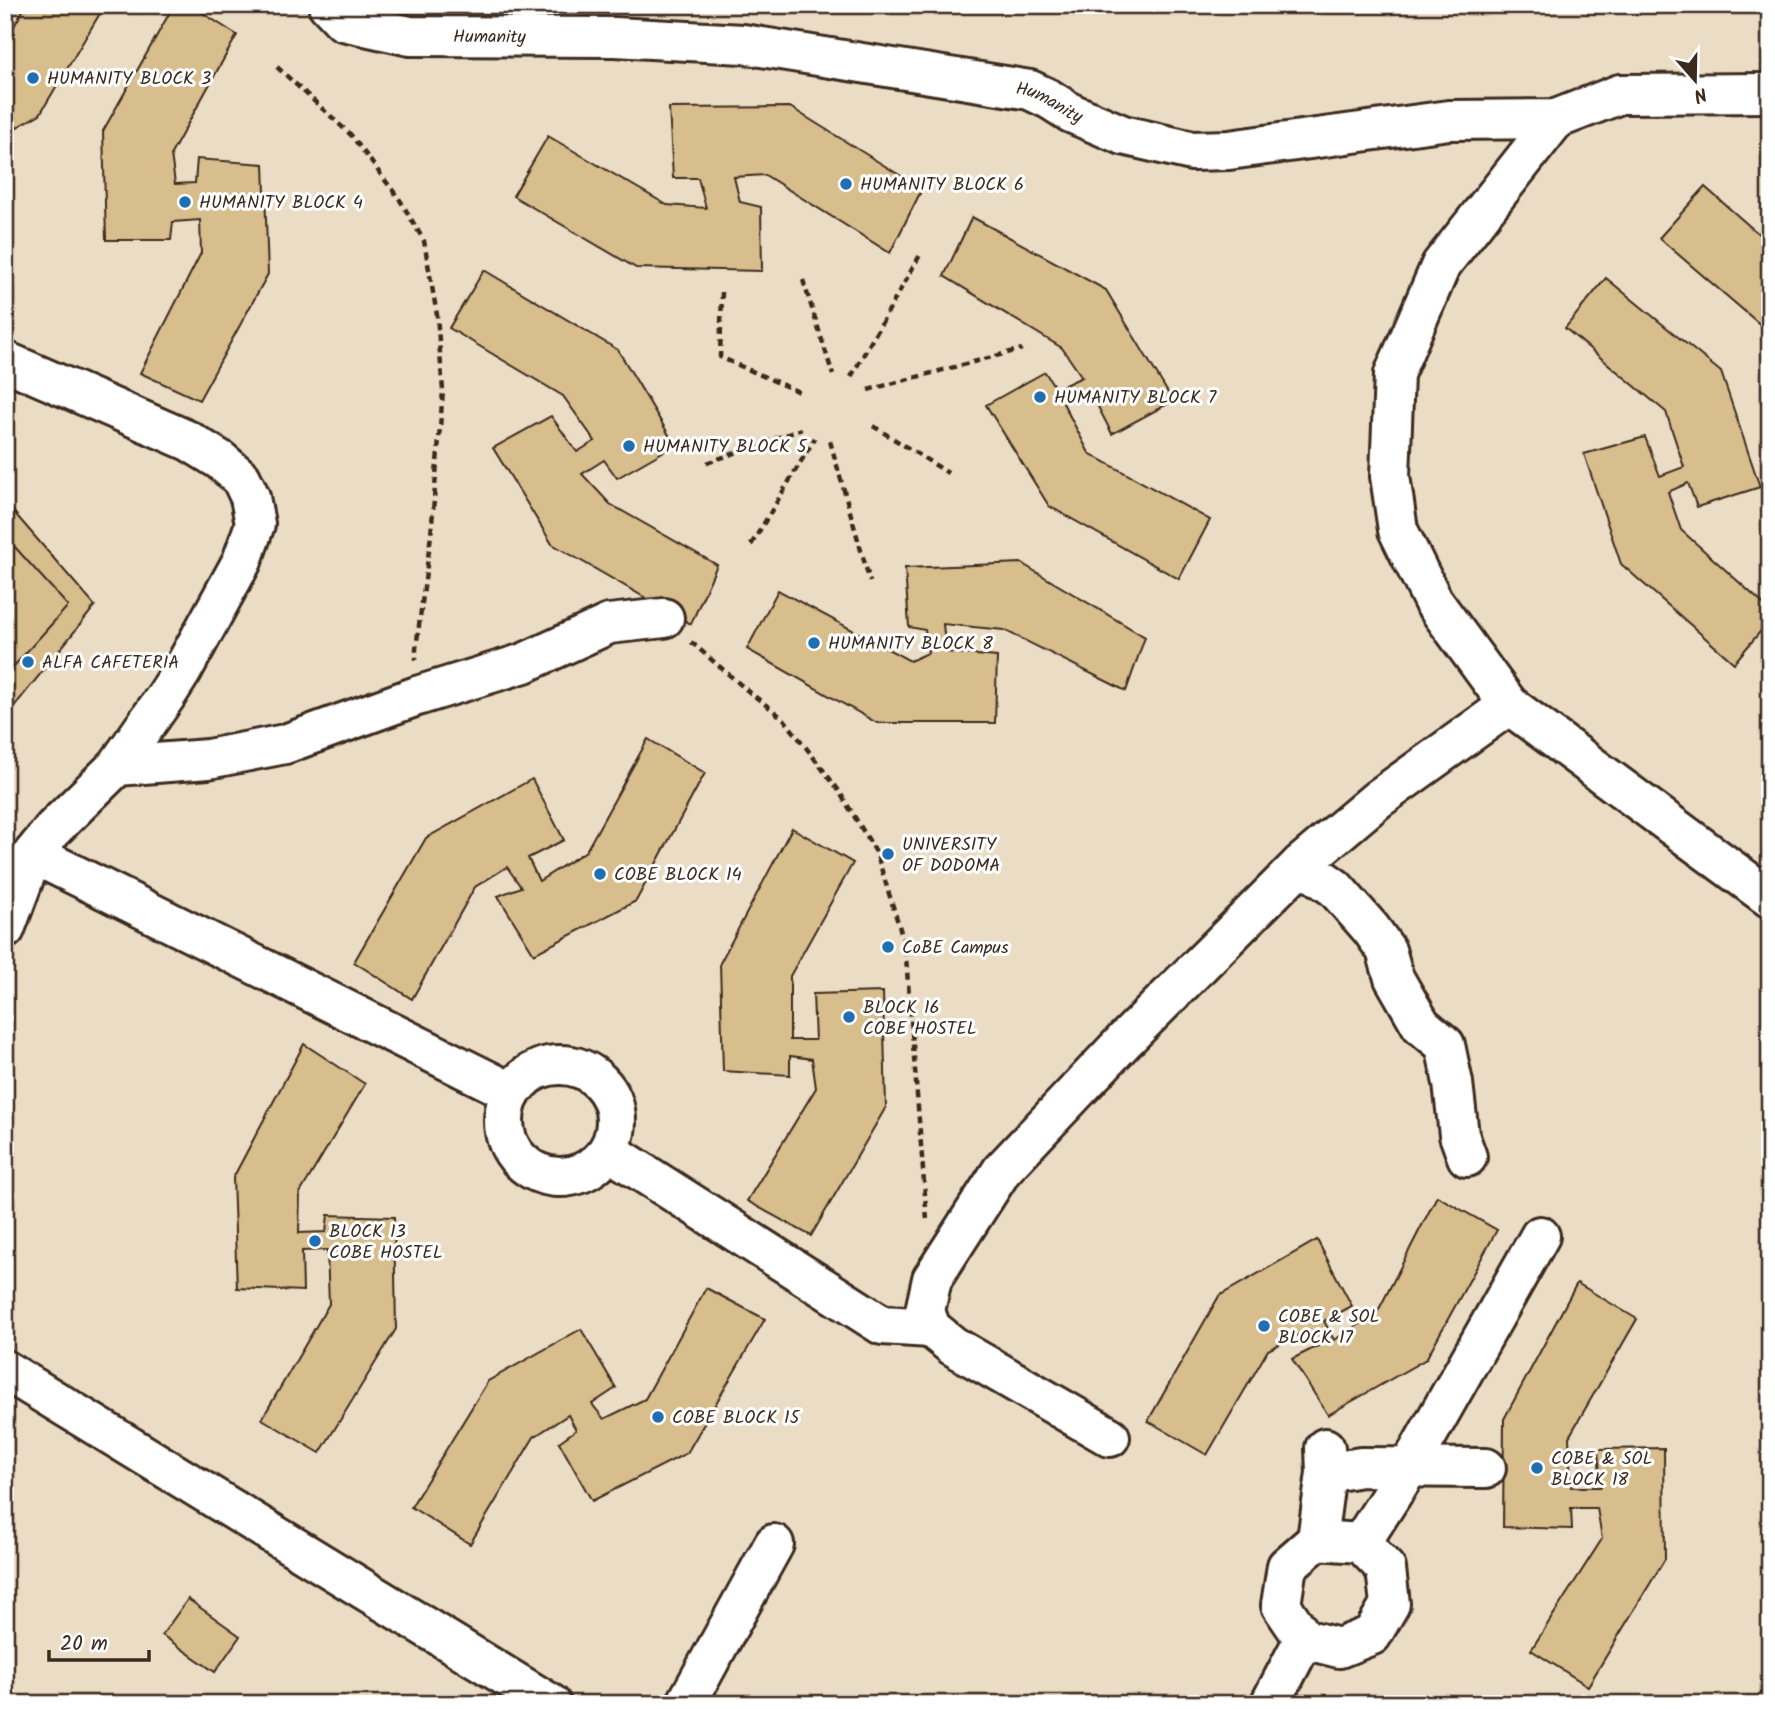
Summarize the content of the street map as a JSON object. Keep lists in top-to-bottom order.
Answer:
{
  "streets": {
    "street": ["Humanity"]
  },
  "places": [
    "HUMANITY BLOCK 3",
    "HUMANITY BLOCK 6",
    "HUMANITY BLOCK 4",
    "HUMANITY BLOCK 7",
    "HUMANITY BLOCK 5",
    "HUMANITY BLOCK 8",
    "ALFA CAFETERIA",
    "UNIVERSITY OF DODOMA",
    "COBE BLOCK 14",
    "CoBE Campus",
    "BLOCK 16 COBE HOSTEL",
    "BLOCK 13 COBE HOSTEL",
    "COBE & SOL BLOCK 17",
    "COBE BLOCK 15",
    "COBE & SOL BLOCK 18"
  ],
  "scale_bar": "20 m",
  "north": "bottom"
}
